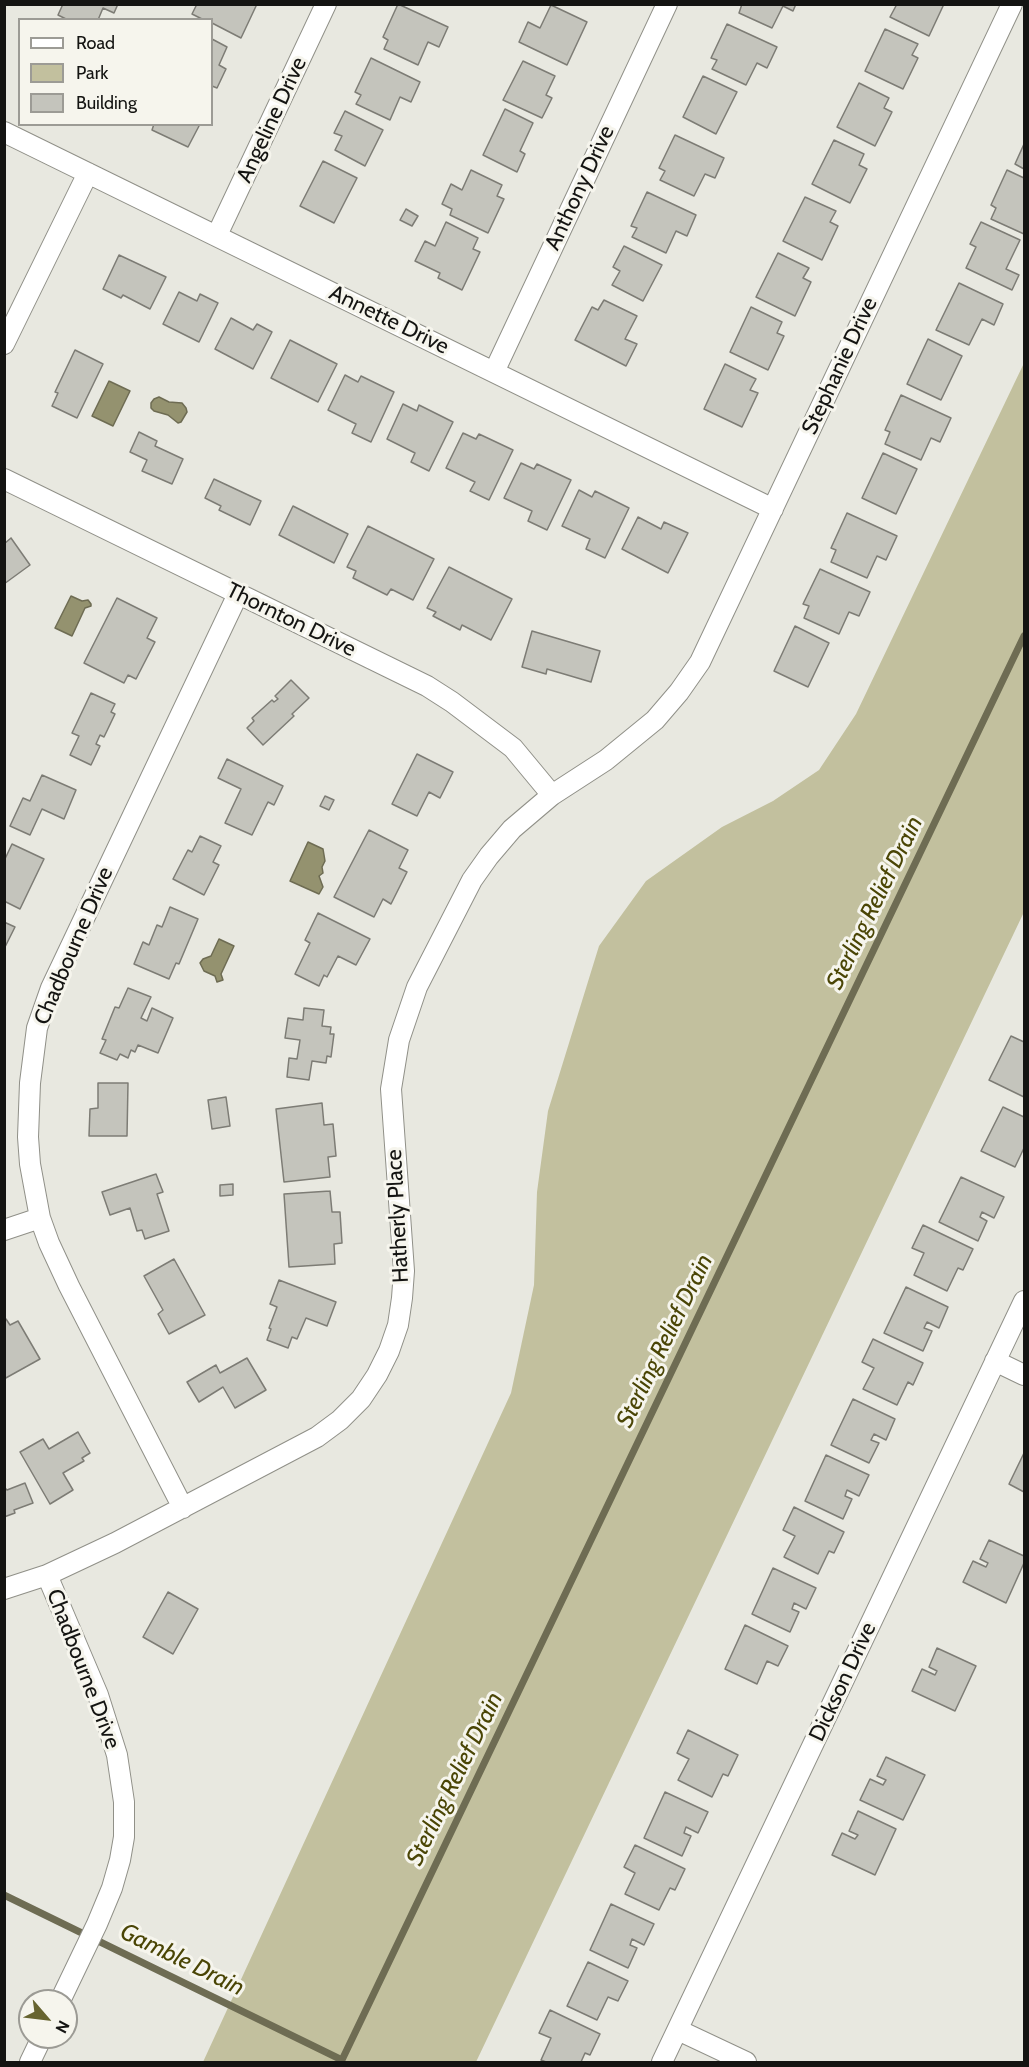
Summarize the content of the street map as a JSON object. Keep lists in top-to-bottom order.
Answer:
{
  "streets": {
    "street": [
      "Angeline Drive",
      "Anthony Drive",
      "Annette Drive",
      "Stephanie Drive",
      "Thornton Drive",
      "Chadbourne Drive",
      "Hatherly Place",
      "Dickson Drive"
    ]
  },
  "crossings": [
    ["Angeline Drive", "Annette Drive"],
    ["Anthony Drive", "Annette Drive"],
    ["Annette Drive", "Stephanie Drive"],
    ["Stephanie Drive", "Hatherly Place"],
    ["Thornton Drive", "Chadbourne Drive"],
    ["Thornton Drive", "Hatherly Place"],
    ["Chadbourne Drive", "Hatherly Place"]
  ],
  "water": ["Sterling Relief Drain", "Gamble Drain"],
  "legend": ["Road", "Park", "Building"],
  "north": "bottom right"
}
